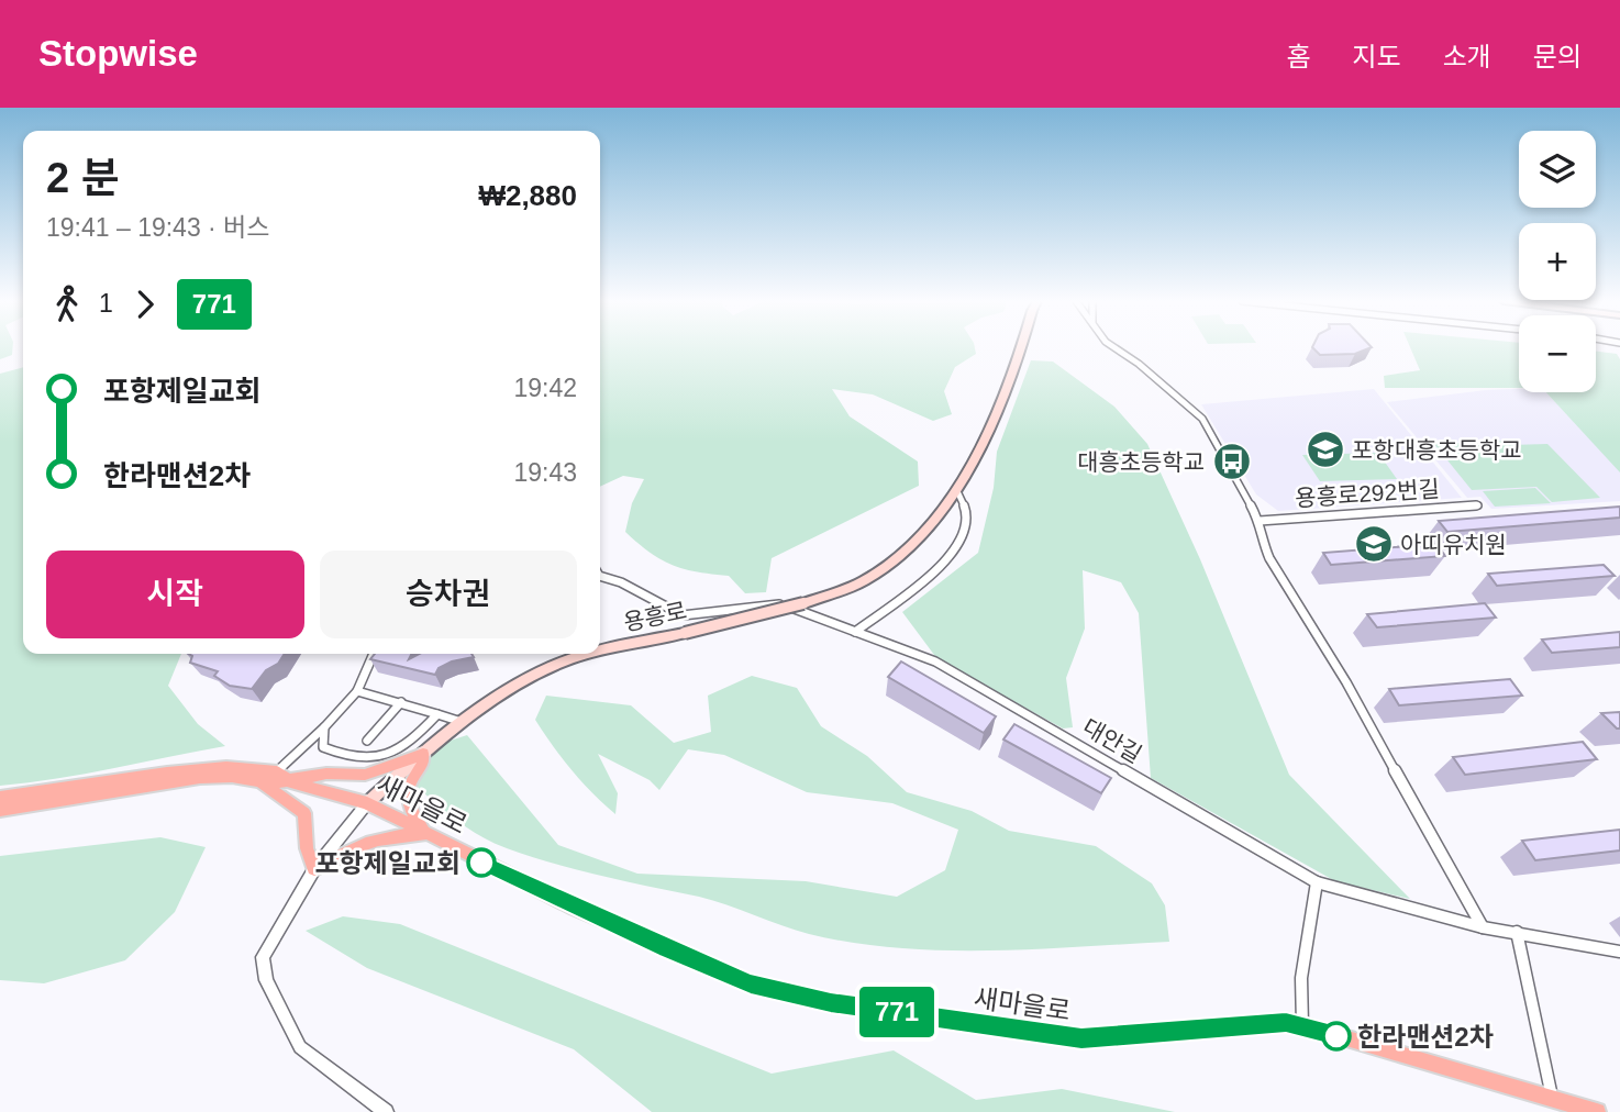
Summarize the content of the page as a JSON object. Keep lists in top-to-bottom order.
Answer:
{
  "streets": {
    "main road": ["용흥로", "새마을로"],
    "street": ["용흥로292번길", "대안길"]
  },
  "crossings": [
    ["용흥로", "새마을로"]
  ],
  "places": {
    "school or university": ["포항대흥초등학교", "아띠유치원"],
    "bus stop": ["대흥초등학교"],
    "other": ["포항제일교회", "한라맨션2차"]
  },
  "lines": ["bus line 771"],
  "page": {
    "header": "Stopwise",
    "nav": [
      "홈",
      "지도",
      "소개",
      "문의"
    ],
    "on_map": "771",
    "map_buttons": ["+", "−"],
    "heading": ["2 분", "19:41 – 19:43 · 버스", "₩2,880"],
    "legs": ["1", "771"],
    "list": [
      {
        "name": "포항제일교회",
        "value": "19:42"
      },
      {
        "name": "한라맨션2차",
        "value": "19:43"
      }
    ],
    "buttons": ["시작", "승차권"]
  }
}
